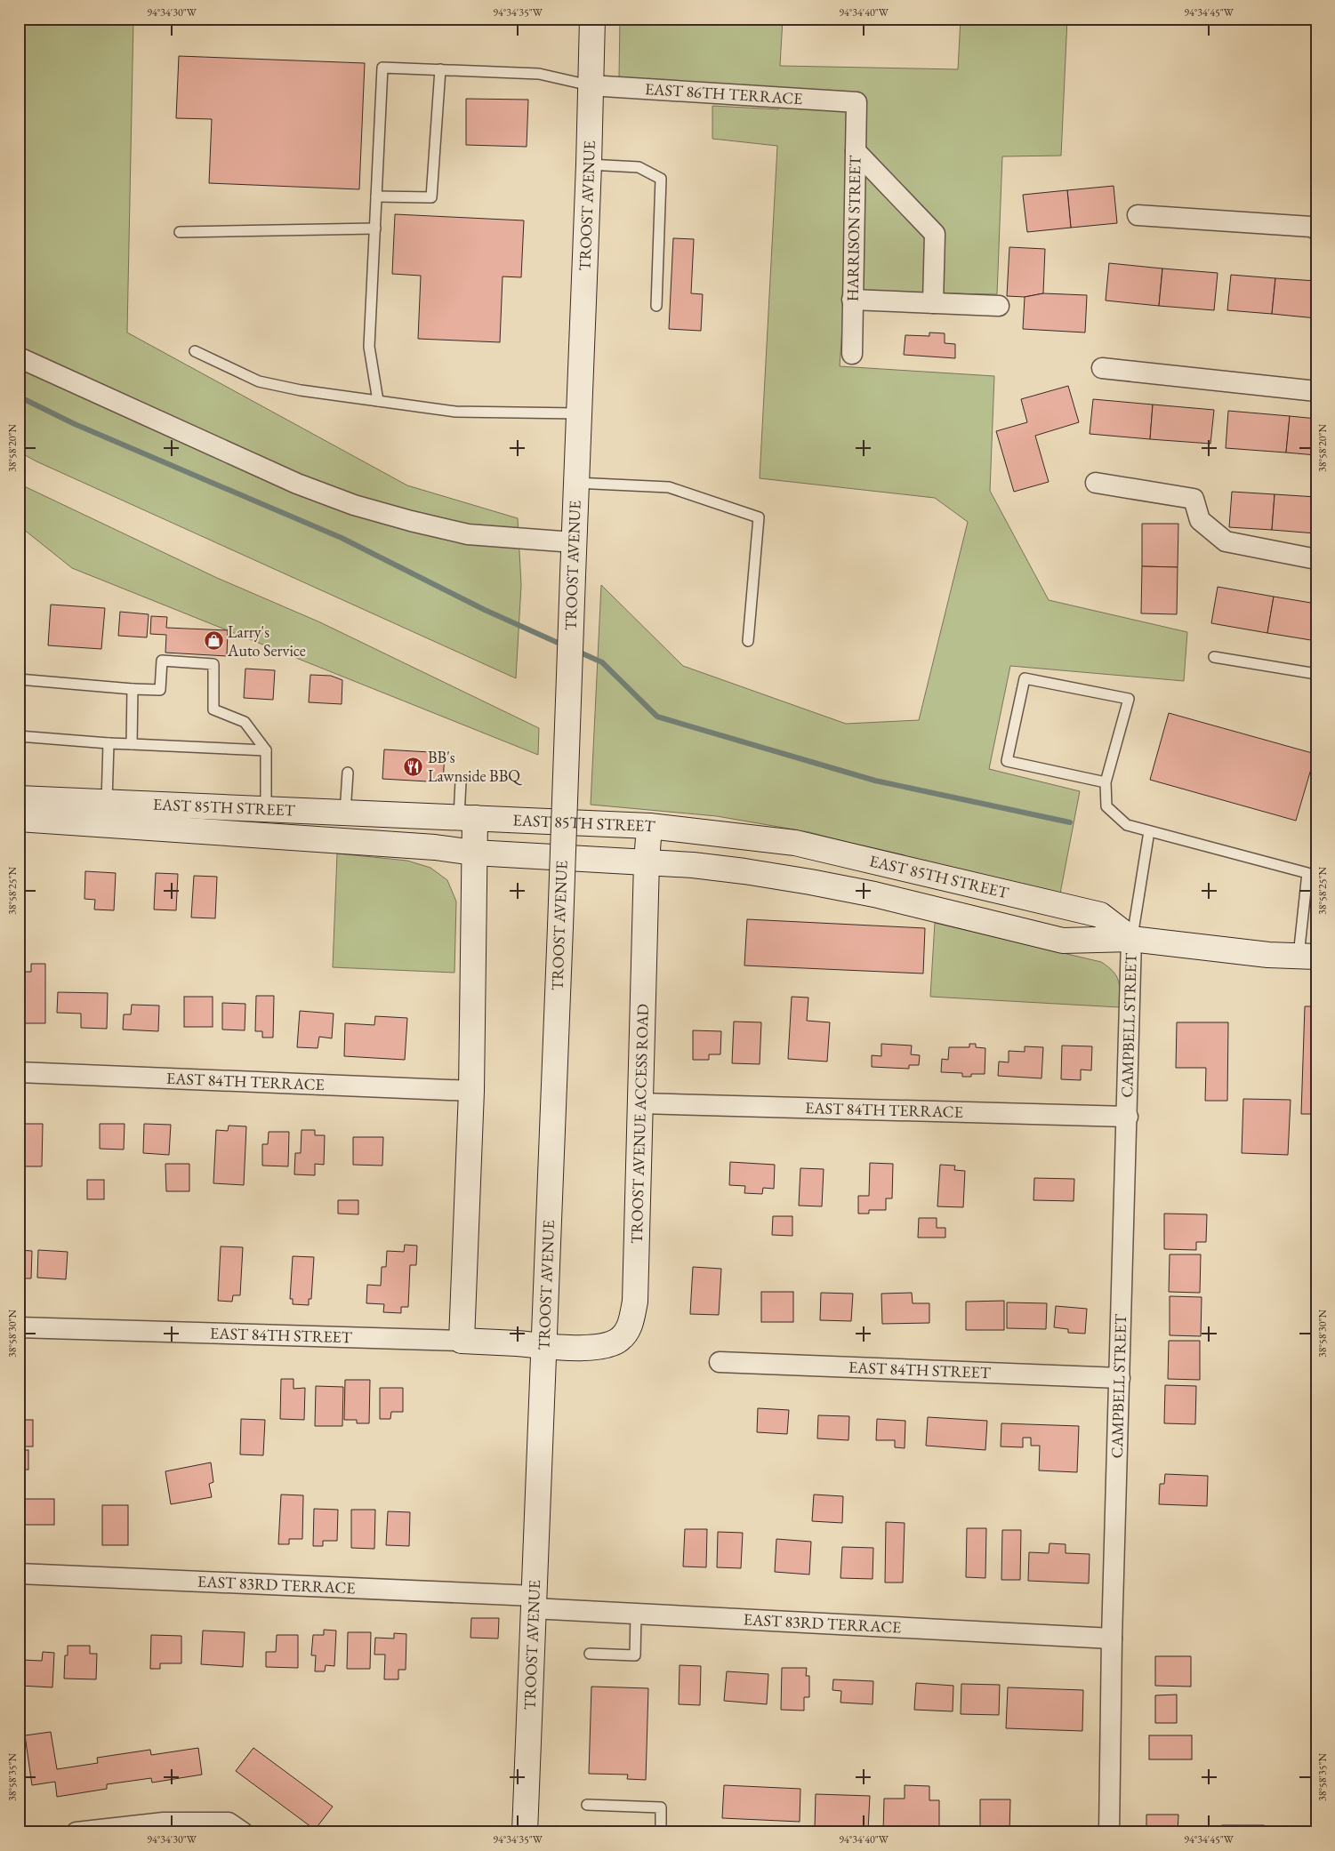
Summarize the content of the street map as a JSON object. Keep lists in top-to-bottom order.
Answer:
{
  "streets": {
    "main road": [
      "TROOST AVENUE",
      "EAST 85TH STREET",
      "TROOST AVENUE ACCESS ROAD",
      "EAST 84TH STREET"
    ],
    "street": [
      "EAST 86TH TERRACE",
      "HARRISON STREET",
      "CAMPBELL STREET",
      "EAST 84TH TERRACE",
      "EAST 83RD TERRACE"
    ]
  },
  "crossings": [
    ["EAST 86TH TERRACE", "TROOST AVENUE"],
    ["EAST 86TH TERRACE", "HARRISON STREET"],
    ["TROOST AVENUE", "TROOST AVENUE ACCESS ROAD"],
    ["TROOST AVENUE", "EAST 84TH STREET"],
    ["TROOST AVENUE", "EAST 83RD TERRACE"],
    ["EAST 85TH STREET", "CAMPBELL STREET"],
    ["EAST 85TH STREET", "TROOST AVENUE ACCESS ROAD"],
    ["CAMPBELL STREET", "EAST 84TH TERRACE"],
    ["CAMPBELL STREET", "EAST 84TH STREET"],
    ["CAMPBELL STREET", "EAST 83RD TERRACE"],
    ["EAST 84TH TERRACE", "TROOST AVENUE ACCESS ROAD"],
    ["TROOST AVENUE ACCESS ROAD", "EAST 84TH STREET"]
  ],
  "places": {
    "shop": ["Larry's Auto Service"],
    "restaurant": ["BB's Lawnside BBQ"]
  },
  "coordinates": [
    "94°34'30\"W",
    "94°34'35\"W",
    "94°34'40\"W",
    "94°34'45\"W",
    "38°58'20\"N",
    "38°58'25\"N",
    "38°58'30\"N",
    "38°58'35\"N"
  ]
}
